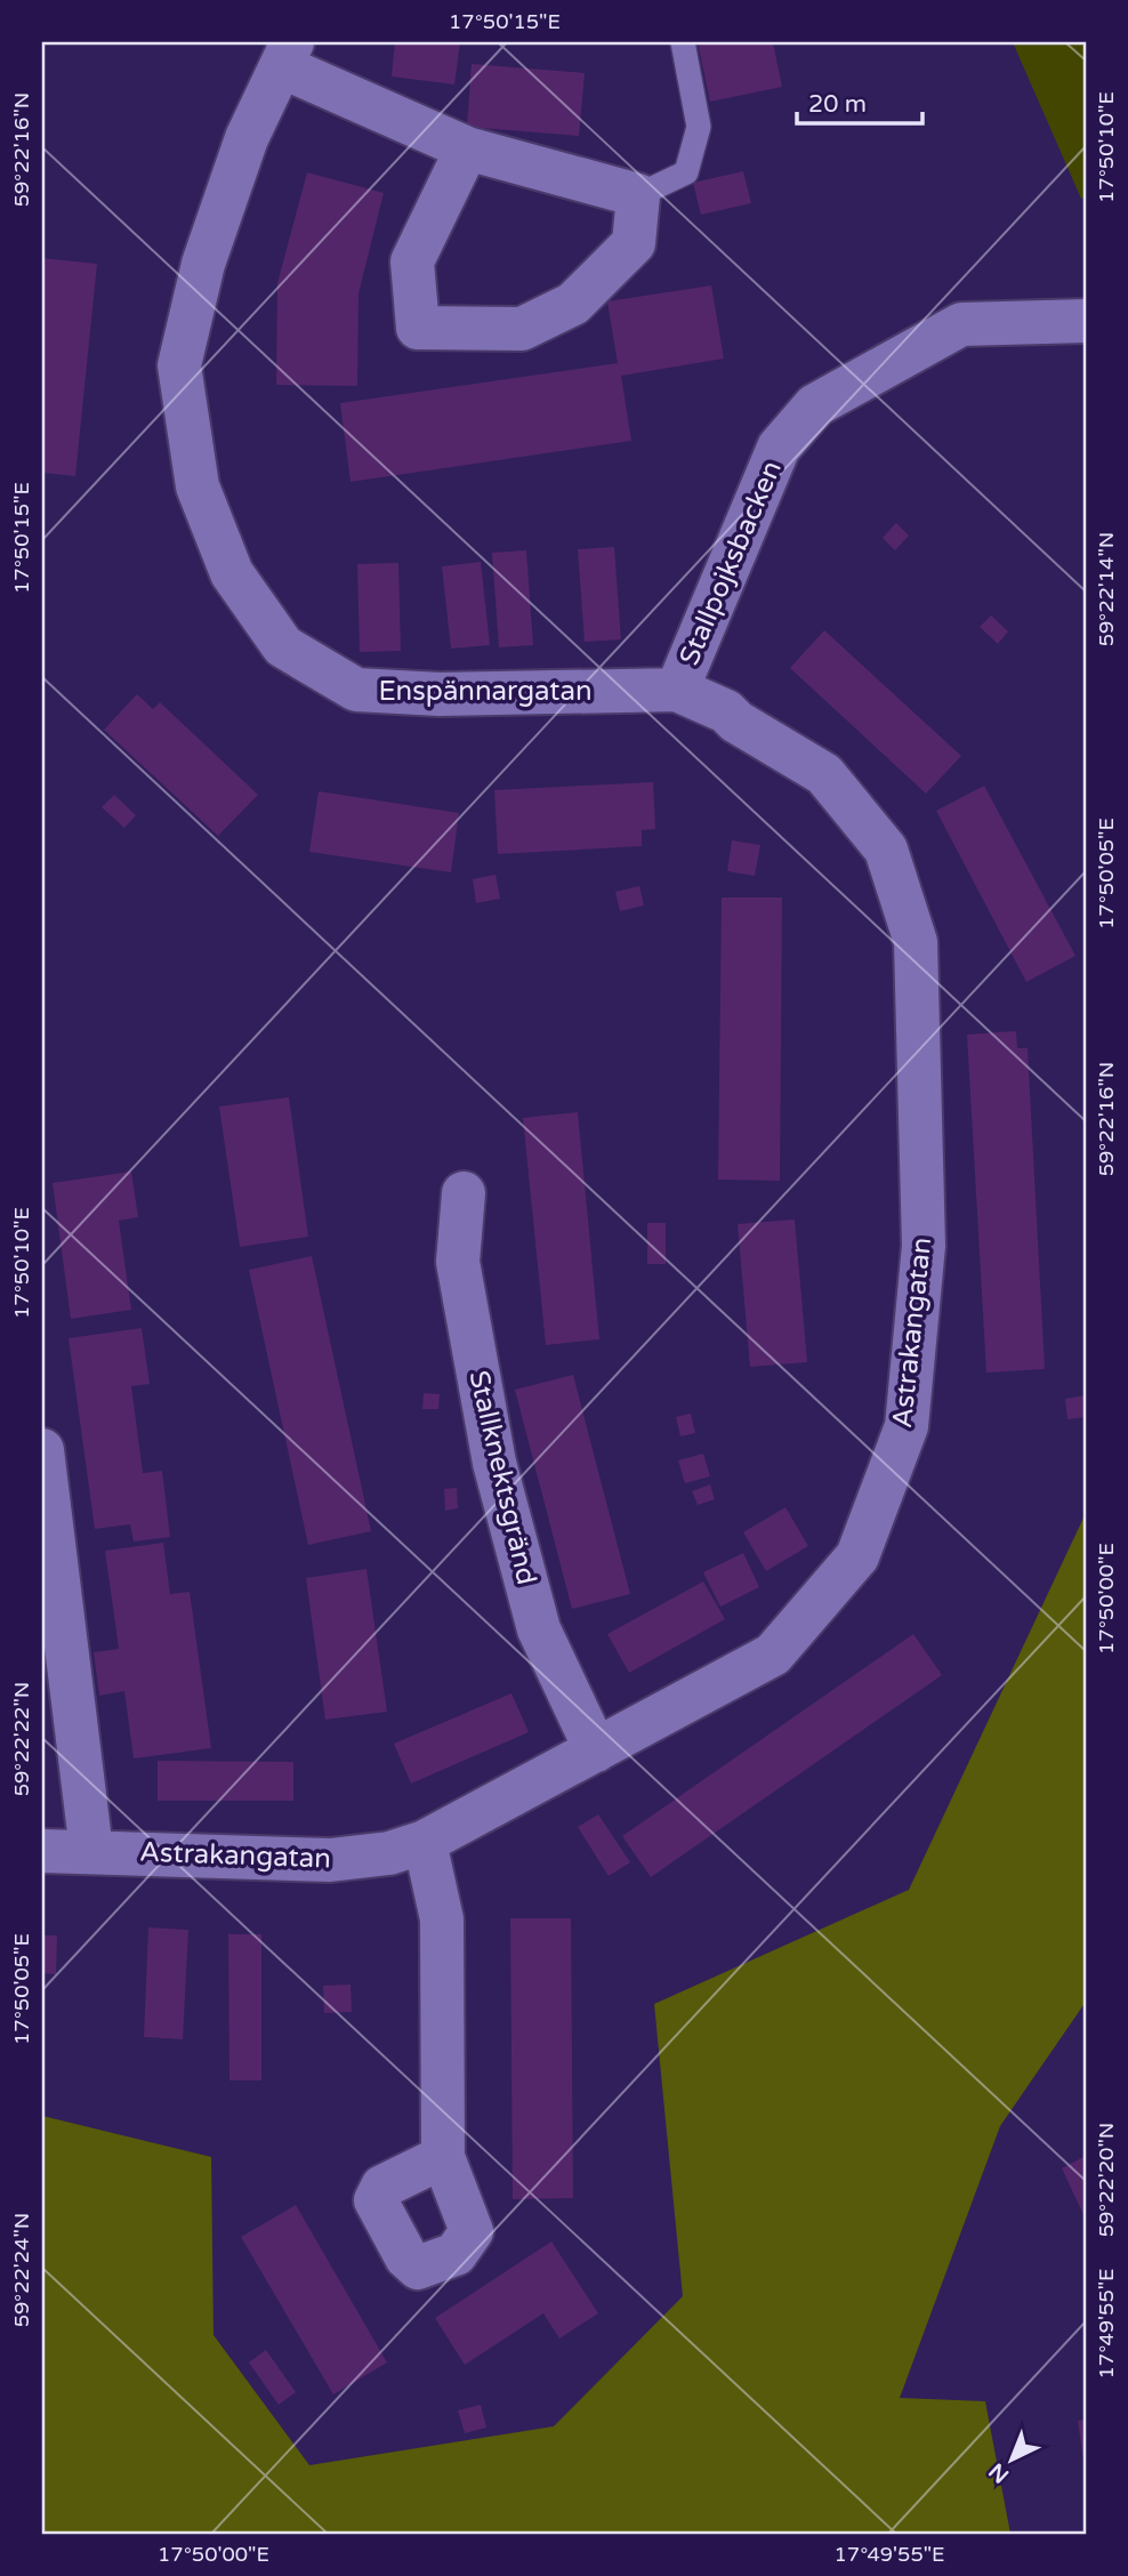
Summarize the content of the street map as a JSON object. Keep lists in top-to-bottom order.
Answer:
{
  "streets": {
    "street": [
      "Stallpojksbacken",
      "Enspännargatan",
      "Astrakangatan",
      "Stallknektsgränd"
    ]
  },
  "crossings": [
    ["Stallpojksbacken", "Enspännargatan"],
    ["Stallpojksbacken", "Astrakangatan"],
    ["Enspännargatan", "Astrakangatan"],
    ["Astrakangatan", "Stallknektsgränd"]
  ],
  "scale_bar": "20 m",
  "north": "bottom left",
  "coordinates": [
    "17°50'15\"E",
    "17°50'10\"E",
    "59°22'16\"N",
    "59°22'14\"N",
    "17°50'05\"E",
    "17°50'00\"E",
    "59°22'22\"N",
    "59°22'20\"N",
    "59°22'24\"N",
    "17°49'55\"E"
  ]
}
